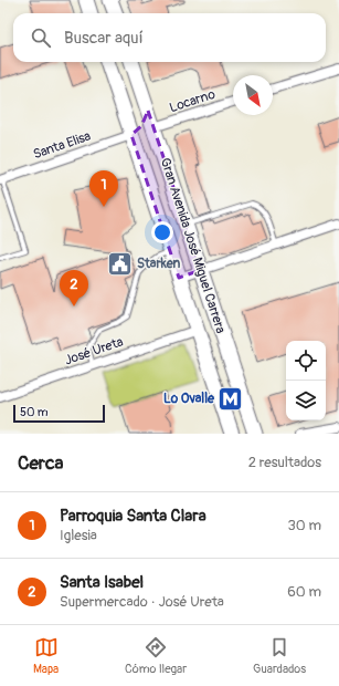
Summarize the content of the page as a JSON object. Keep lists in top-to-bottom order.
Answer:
{
  "streets": {
    "main road": ["Gran Avenida José Miguel Carrera"],
    "street": ["Locarno", "Santa Elisa", "José Ureta"]
  },
  "crossings": [
    ["Locarno", "Gran Avenida José Miguel Carrera"],
    ["Santa Elisa", "Gran Avenida José Miguel Carrera"],
    ["Gran Avenida José Miguel Carrera", "José Ureta"]
  ],
  "places": {
    "public building": ["Starken"],
    "metro station": ["Lo Ovalle"]
  },
  "scale_bar": "50 m",
  "north": "bottom right",
  "page": {
    "search": "Buscar aquí",
    "pins": ["1", "2"],
    "scale": "50 m",
    "heading": ["Cerca", "2 resultados"],
    "list": [
      {
        "mark": "1",
        "name": "Parroquia Santa Clara",
        "note": "Iglesia",
        "value": "30 m"
      },
      {
        "mark": "2",
        "name": "Santa Isabel",
        "note": "Supermercado · José Ureta",
        "value": "60 m"
      }
    ],
    "nav": ["Mapa", "Cómo llegar", "Guardados"]
  }
}
